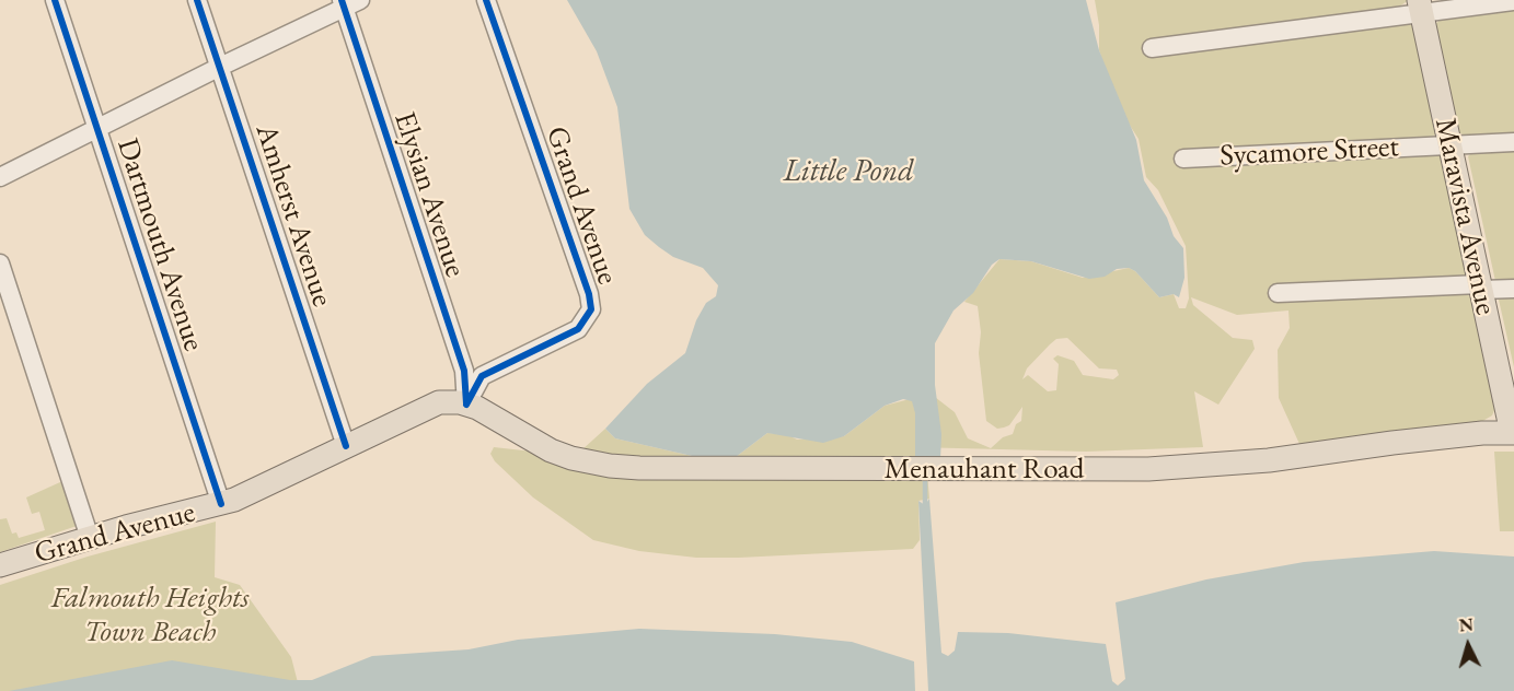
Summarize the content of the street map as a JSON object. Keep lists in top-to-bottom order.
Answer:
{
  "streets": {
    "main road": ["Grand Avenue", "Maravista Avenue", "Menauhant Road"],
    "street": [
      "Sycamore Street",
      "Elysian Avenue",
      "Amherst Avenue",
      "Dartmouth Avenue"
    ]
  },
  "crossings": [
    ["Sycamore Street", "Maravista Avenue"],
    ["Elysian Avenue", "Grand Avenue"],
    ["Elysian Avenue", "Menauhant Road"],
    ["Grand Avenue", "Amherst Avenue"],
    ["Grand Avenue", "Dartmouth Avenue"],
    ["Grand Avenue", "Menauhant Road"],
    ["Maravista Avenue", "Menauhant Road"]
  ],
  "water": ["Little Pond"],
  "parks": ["Falmouth Heights Town Beach"],
  "north": "top"
}
